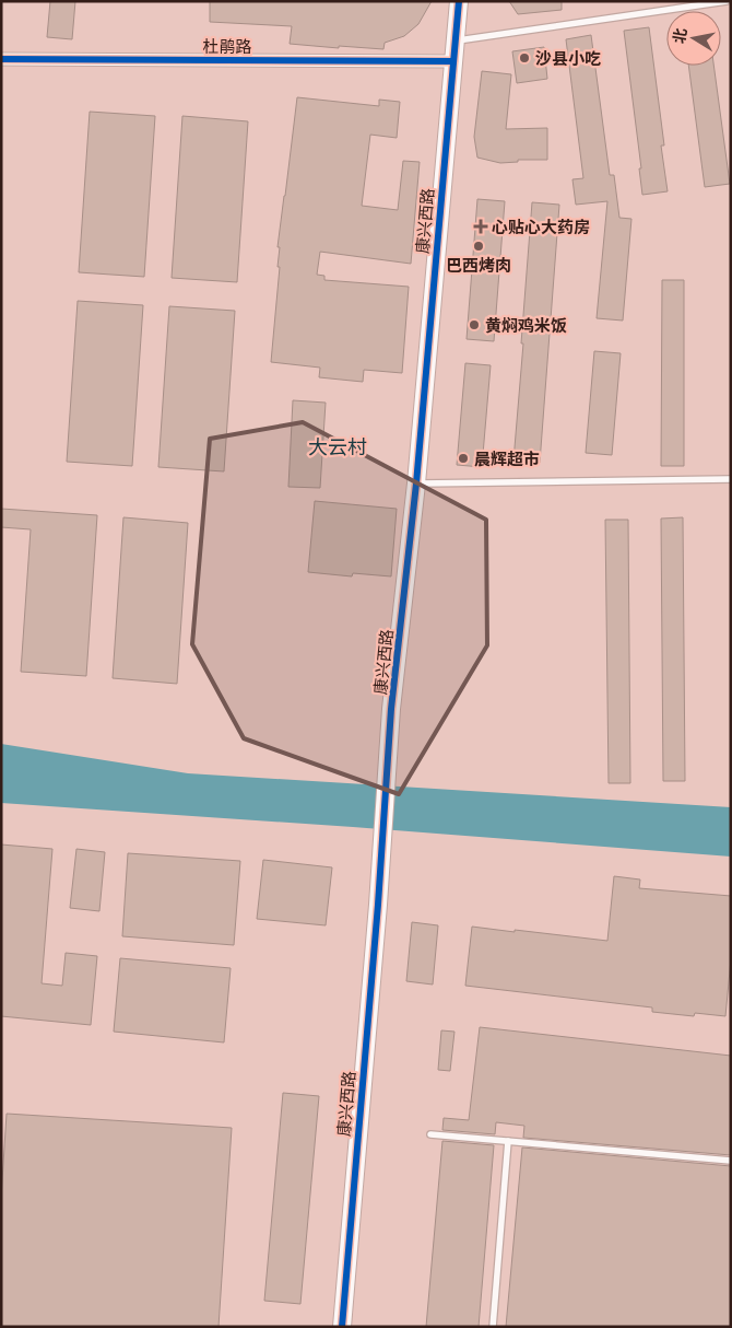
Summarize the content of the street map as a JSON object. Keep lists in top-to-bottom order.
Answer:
{
  "streets": {
    "street": ["杜鹃路", "康兴西路"]
  },
  "crossings": [
    ["杜鹃路", "康兴西路"]
  ],
  "districts": ["大云村"],
  "places": {
    "other": [
      "沙县小吃",
      "巴西烤肉",
      "黄焖鸡米饭",
      "晨辉超市"
    ],
    "health": ["心贴心大药房"]
  },
  "north": "left"
}
